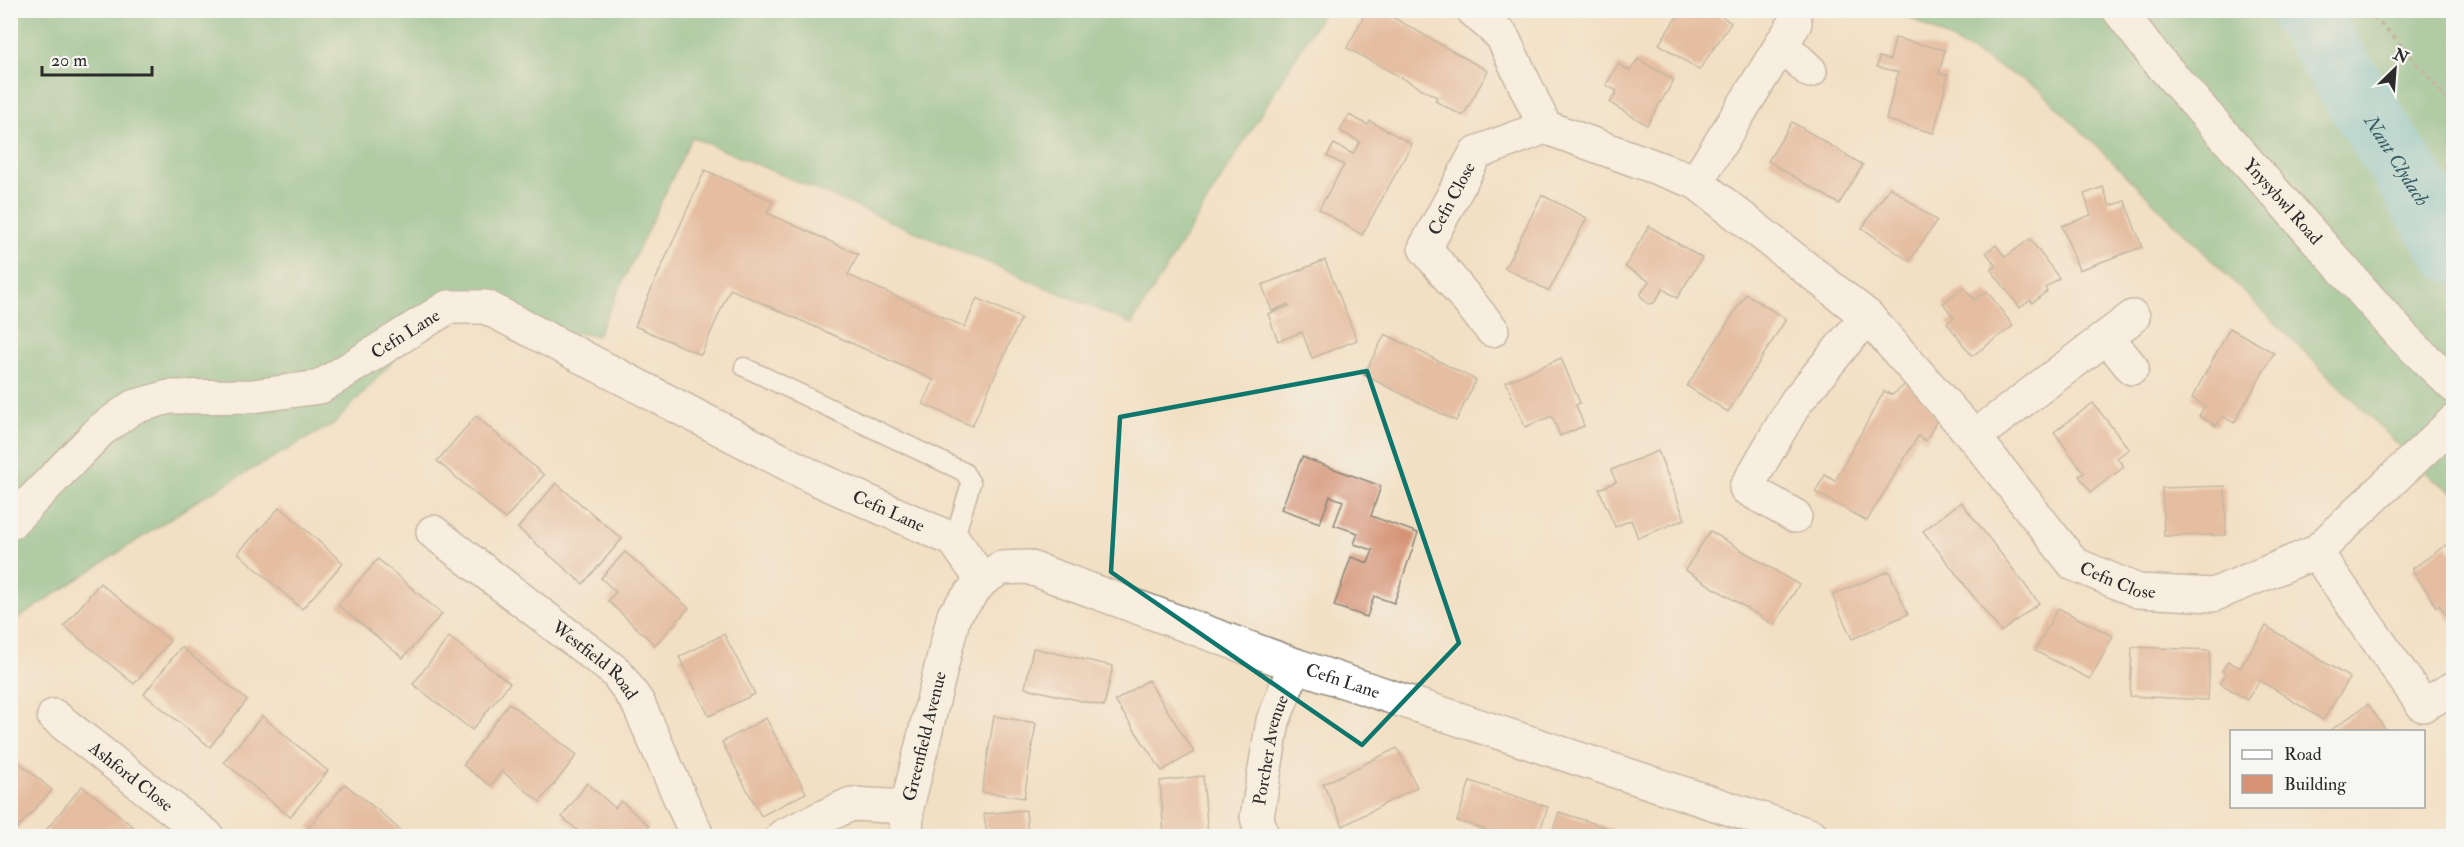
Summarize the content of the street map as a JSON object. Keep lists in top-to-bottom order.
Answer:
{
  "streets": {
    "street": [
      "Cefn Close",
      "Ynysybwl Road",
      "Cefn Lane",
      "Westfield Road",
      "Greenfield Avenue",
      "Porcher Avenue",
      "Ashford Close"
    ]
  },
  "crossings": [
    ["Cefn Lane", "Greenfield Avenue"],
    ["Cefn Lane", "Porcher Avenue"]
  ],
  "water": ["Nant Clydach"],
  "legend": ["Road", "Building"],
  "scale_bar": "20 m",
  "north": "top right"
}
